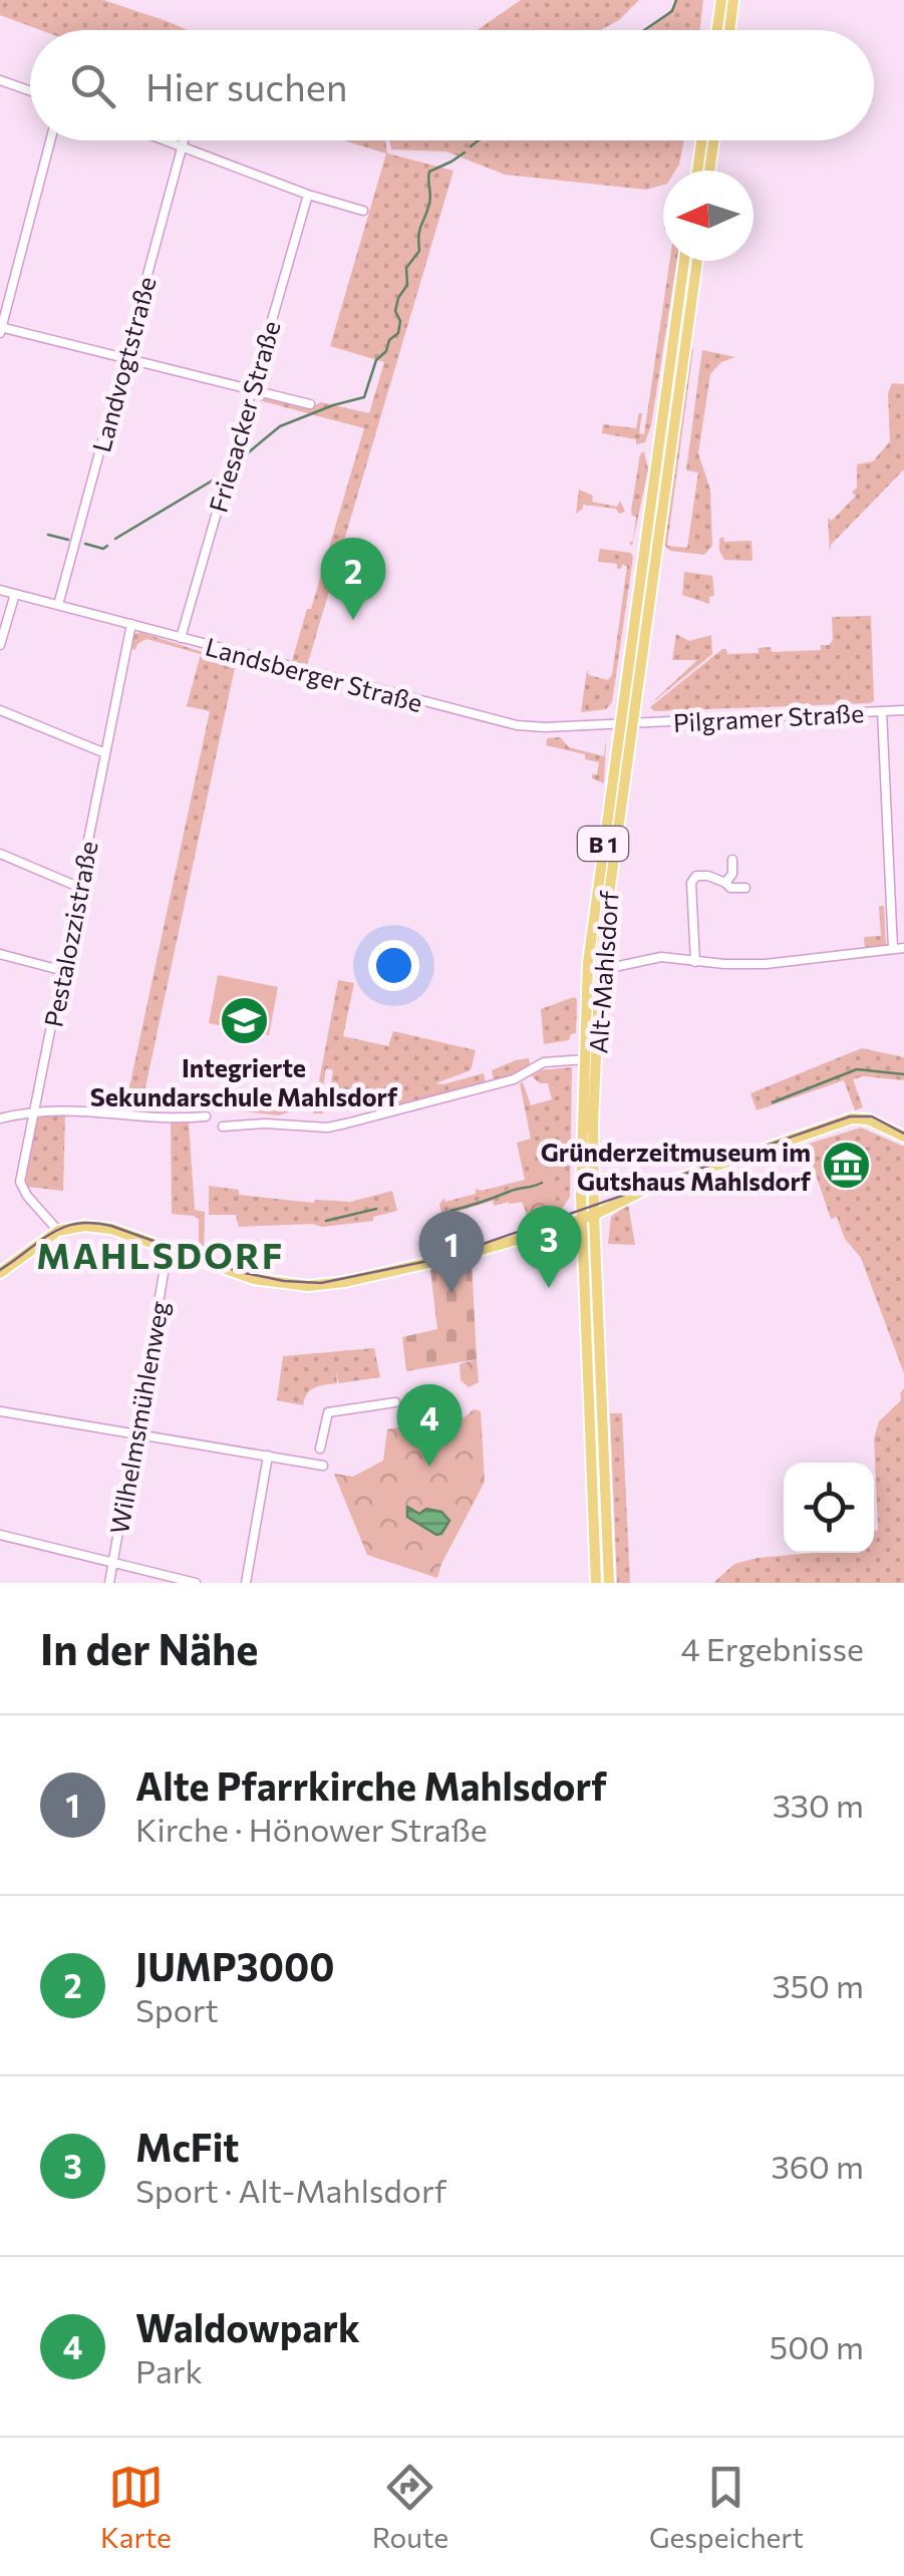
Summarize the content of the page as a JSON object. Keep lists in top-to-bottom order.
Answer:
{
  "streets": {
    "main road": ["B 1", "Alt-Mahlsdorf"],
    "street": [
      "Landvogtstraße",
      "Friesacker Straße",
      "Landsberger Straße",
      "Pilgramer Straße",
      "Pestalozzistraße",
      "Wilhelmsmühlenweg"
    ]
  },
  "crossings": [
    ["Landvogtstraße", "Landsberger Straße"],
    ["Friesacker Straße", "Landsberger Straße"],
    ["Landsberger Straße", "Pilgramer Straße"],
    ["Landsberger Straße", "Pestalozzistraße"],
    ["Landsberger Straße", "Alt-Mahlsdorf"],
    ["Pilgramer Straße", "Alt-Mahlsdorf"]
  ],
  "districts": ["MAHLSDORF"],
  "places": {
    "school or university": ["Integrierte Sekundarschule Mahlsdorf"],
    "museum": ["Gründerzeitmuseum im Gutshaus Mahlsdorf"]
  },
  "north": "left",
  "page": {
    "search": "Hier suchen",
    "pins": [
      "2",
      "3",
      "1",
      "4"
    ],
    "heading": ["In der Nähe", "4 Ergebnisse"],
    "list": [
      {
        "mark": "1",
        "name": "Alte Pfarrkirche Mahlsdorf",
        "note": "Kirche · Hönower Straße",
        "value": "330 m"
      },
      {
        "mark": "2",
        "name": "JUMP3000",
        "note": "Sport",
        "value": "350 m"
      },
      {
        "mark": "3",
        "name": "McFit",
        "note": "Sport · Alt-Mahlsdorf",
        "value": "360 m"
      },
      {
        "mark": "4",
        "name": "Waldowpark",
        "note": "Park",
        "value": "500 m"
      }
    ],
    "nav": ["Karte", "Route", "Gespeichert"]
  }
}
